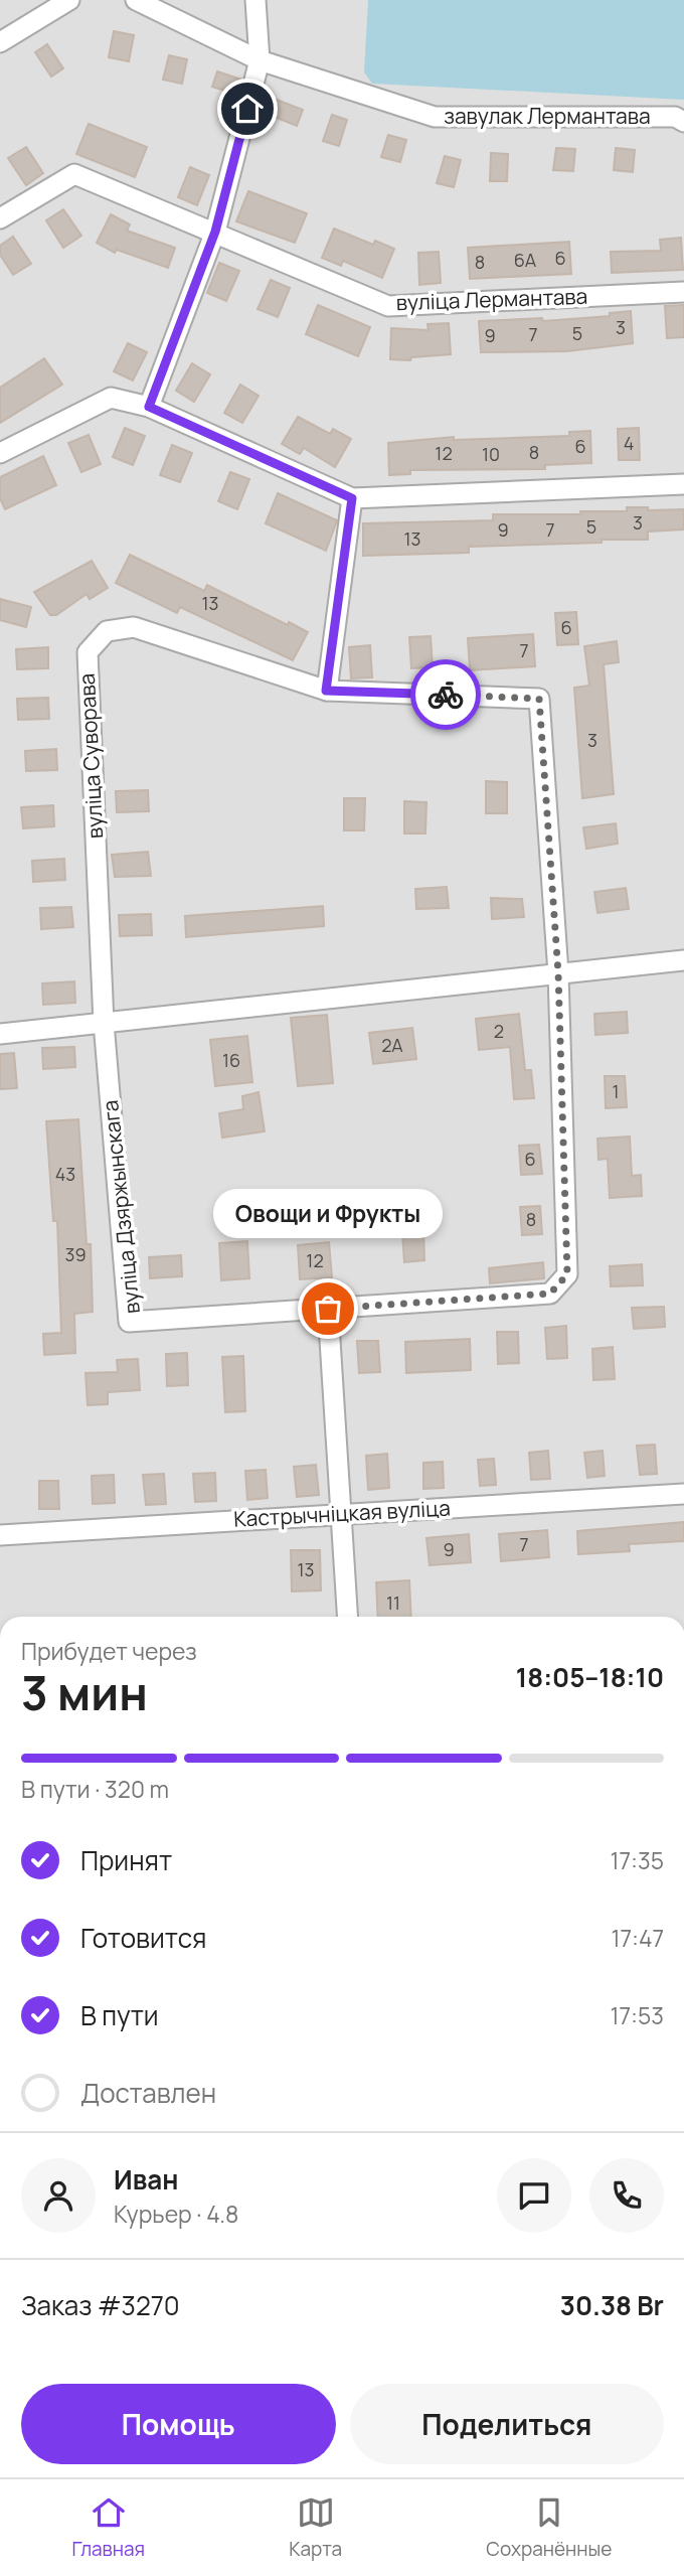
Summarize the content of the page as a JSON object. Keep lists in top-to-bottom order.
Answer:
{
  "streets": {
    "street": [
      "завулак Лермантава",
      "вуліца Лермантава",
      "вуліца Суворава",
      "вуліца Дзяржынскага",
      "Кастрычніцкая вуліца"
    ]
  },
  "crossings": [
    ["вуліца Суворава", "вуліца Дзяржынскага"]
  ],
  "places": ["Овощи и Фрукты"],
  "house_numbers": [
    "6",
    "6А",
    "8",
    "3",
    "5",
    "7",
    "9",
    "4",
    "6",
    "8",
    "12",
    "10",
    "3",
    "5",
    "9",
    "7",
    "13",
    "13",
    "6",
    "7",
    "3",
    "2",
    "2А",
    "16",
    "1",
    "6",
    "43",
    "8",
    "39",
    "12",
    "7",
    "9",
    "13",
    "11"
  ],
  "page": {
    "bubble": "Овощи и Фрукты",
    "heading": ["3 мин", "Прибудет через", "18:05–18:10"],
    "panel": [
      "Иван",
      "Курьер · 4.8",
      "Заказ #3270",
      "30.38 Br"
    ],
    "bar": "В пути · 320 m",
    "list": [
      ["Принят", "17:35"],
      ["Готовится", "17:47"],
      ["В пути", "17:53"],
      "Доставлен"
    ],
    "buttons": ["Помощь", "Поделиться"],
    "tabs": ["Главная", "Карта", "Сохранённые"]
  }
}
